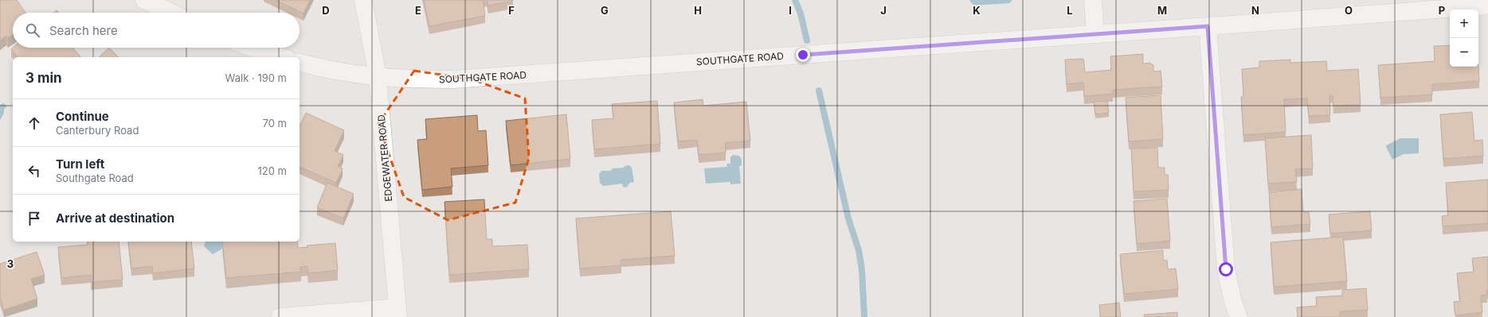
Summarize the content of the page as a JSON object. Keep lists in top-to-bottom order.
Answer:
{
  "streets": {
    "street": ["SOUTHGATE ROAD", "EDGEWATER ROAD"]
  },
  "crossings": [
    ["SOUTHGATE ROAD", "EDGEWATER ROAD"]
  ],
  "page": {
    "map_buttons": ["+", "−"],
    "search": "Search here",
    "heading": ["3 min", "Walk · 190 m"],
    "list": [
      ["Continue", "Canterbury Road", "70 m"],
      ["Turn left", "Southgate Road", "120 m"],
      "Arrive at destination"
    ]
  },
  "grid": {
    "columns": [
      "D",
      "E",
      "F",
      "G",
      "H",
      "I",
      "J",
      "K",
      "L",
      "M",
      "N",
      "O",
      "P"
    ],
    "rows": ["3"]
  }
}
